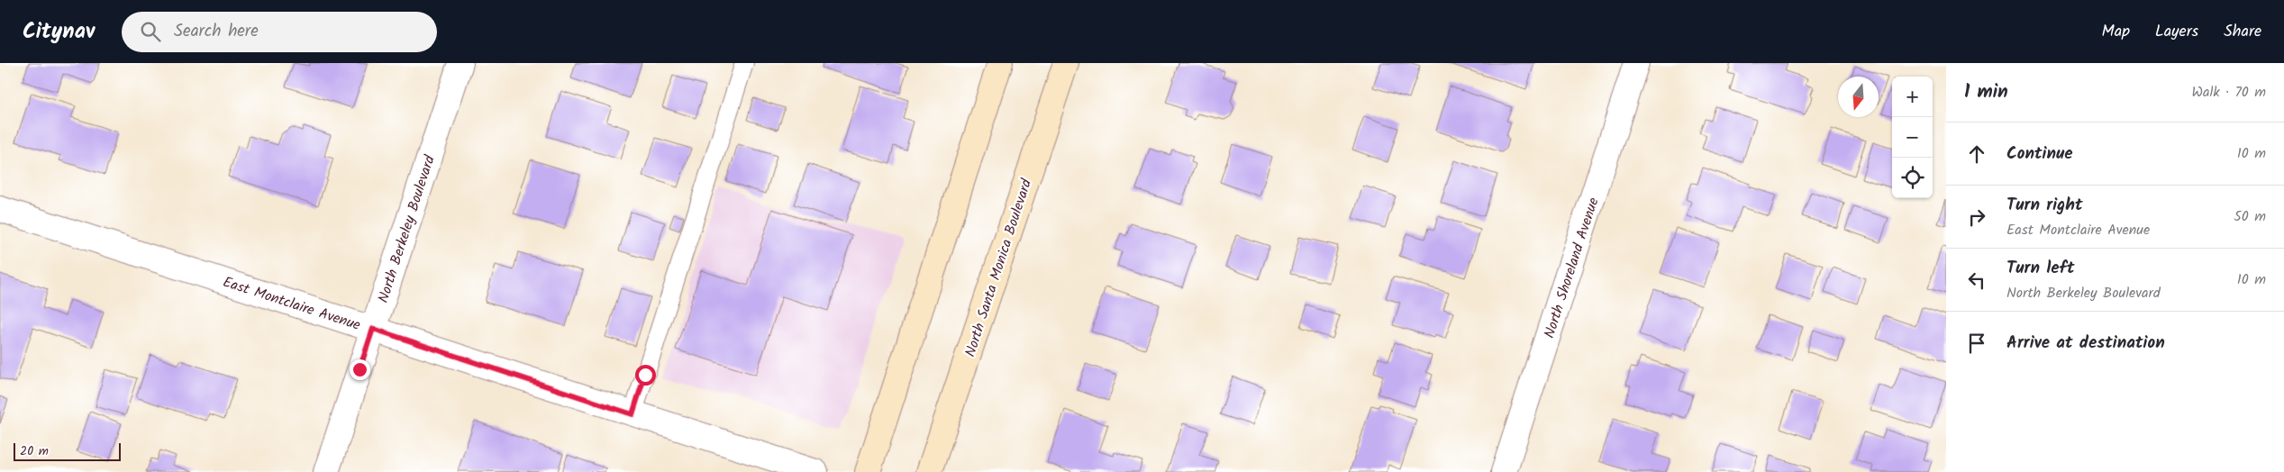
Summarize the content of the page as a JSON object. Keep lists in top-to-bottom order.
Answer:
{
  "streets": {
    "street": [
      "North Berkeley Boulevard",
      "North Santa Monica Boulevard",
      "North Shoreland Avenue",
      "East Montclaire Avenue"
    ]
  },
  "crossings": [
    ["North Berkeley Boulevard", "East Montclaire Avenue"]
  ],
  "scale_bar": "20 m",
  "north": "bottom",
  "page": {
    "header": "Citynav",
    "search": "Search here",
    "nav": ["Map", "Layers", "Share"],
    "heading": ["1 min", "Walk · 70 m"],
    "map_buttons": ["+", "−"],
    "list": [
      ["Continue", "10 m"],
      ["Turn right", "East Montclaire Avenue", "50 m"],
      ["Turn left", "North Berkeley Boulevard", "10 m"],
      "Arrive at destination"
    ],
    "scale": "20 m"
  }
}
